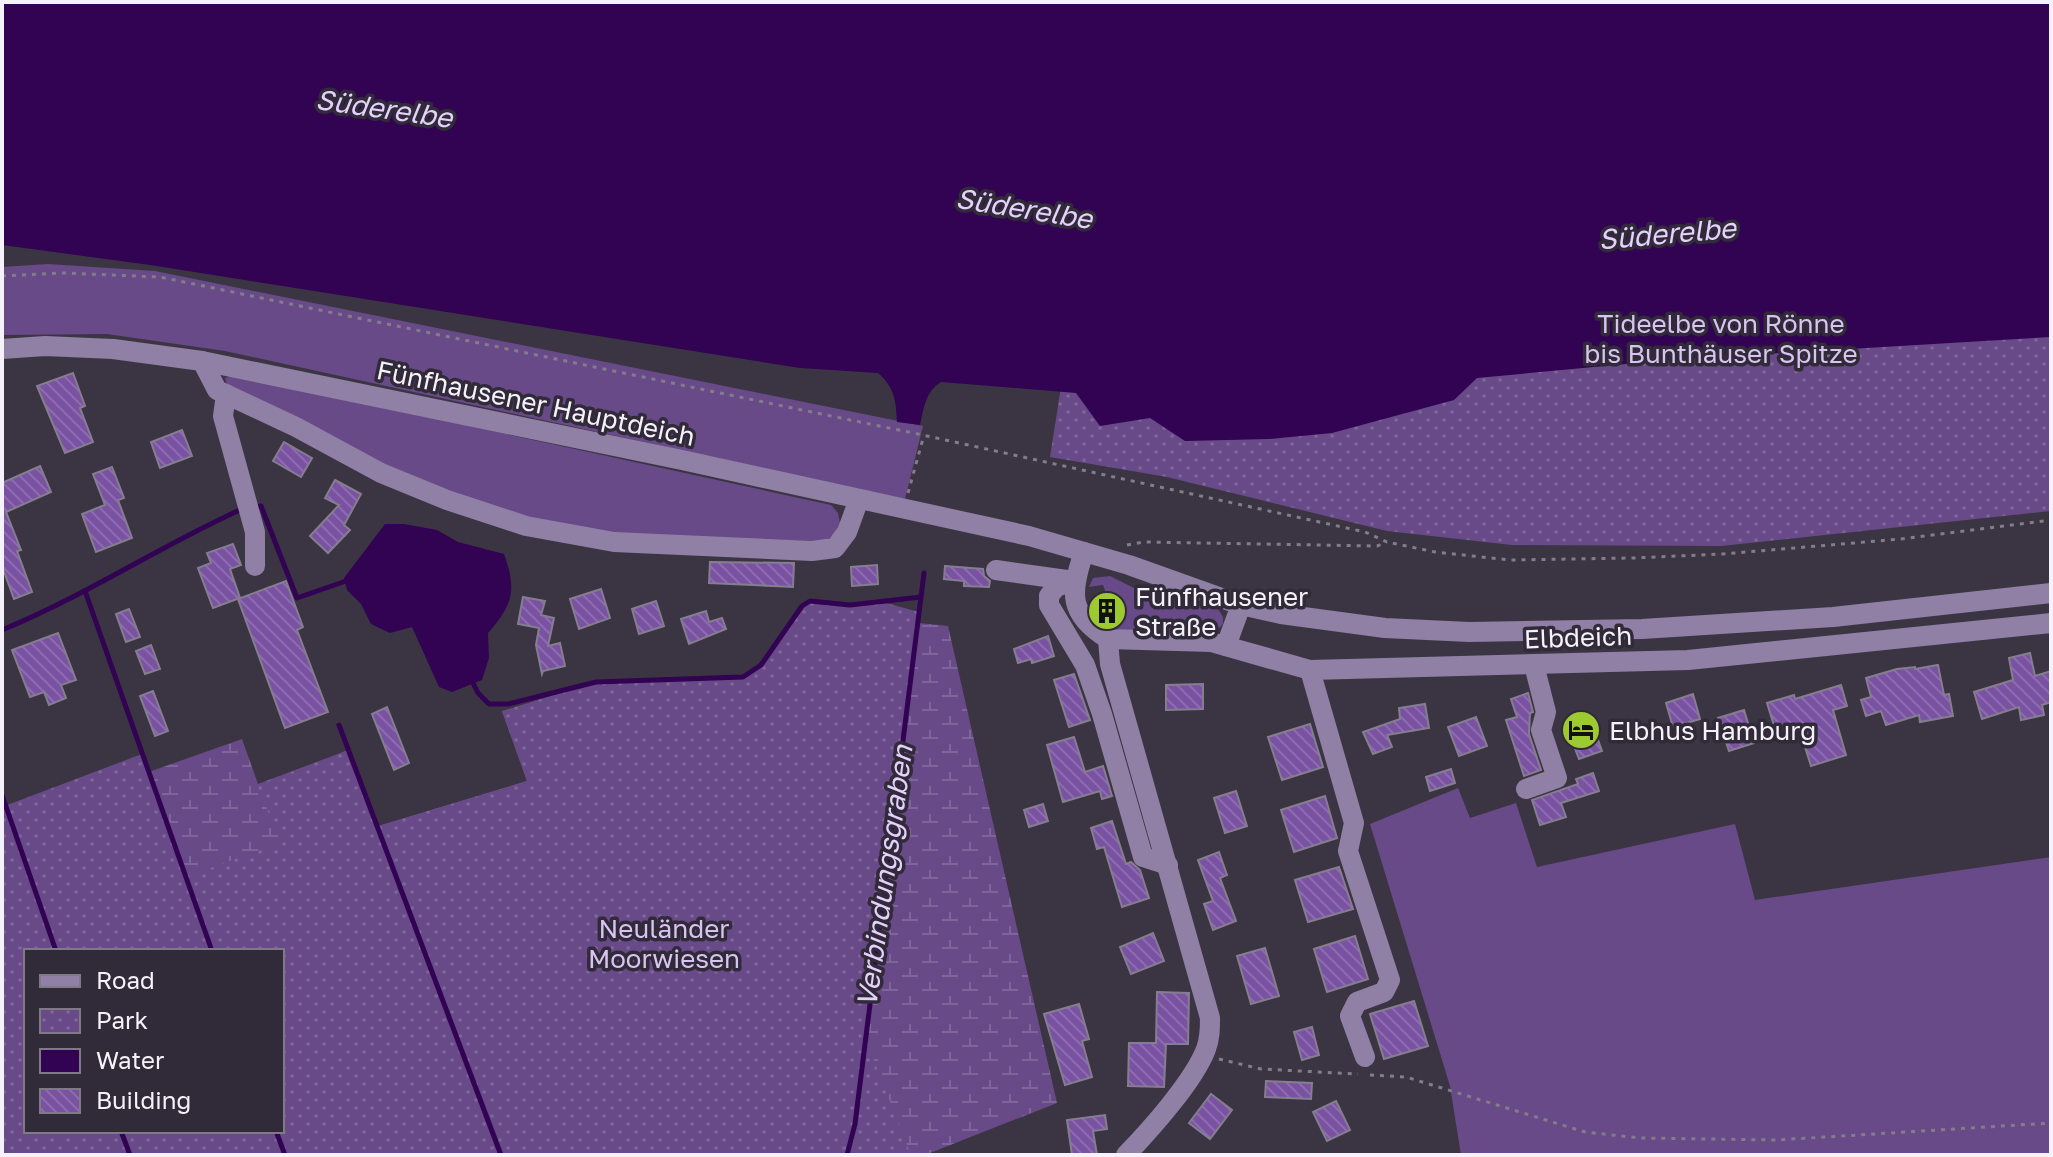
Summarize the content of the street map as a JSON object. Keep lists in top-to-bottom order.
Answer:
{
  "streets": {
    "street": ["Fünfhausener Hauptdeich", "Elbdeich"]
  },
  "crossings": [
    ["Fünfhausener Hauptdeich", "Elbdeich"]
  ],
  "water": ["Süderelbe", "Verbindungsgraben"],
  "parks": ["Tideelbe von Rönne bis Bunthäuser Spitze", "Neuländer Moorwiesen"],
  "places": {
    "building": ["Fünfhausener Straße"],
    "hotel": ["Elbhus Hamburg"]
  },
  "legend": [
    "Road",
    "Park",
    "Water",
    "Building"
  ]
}
